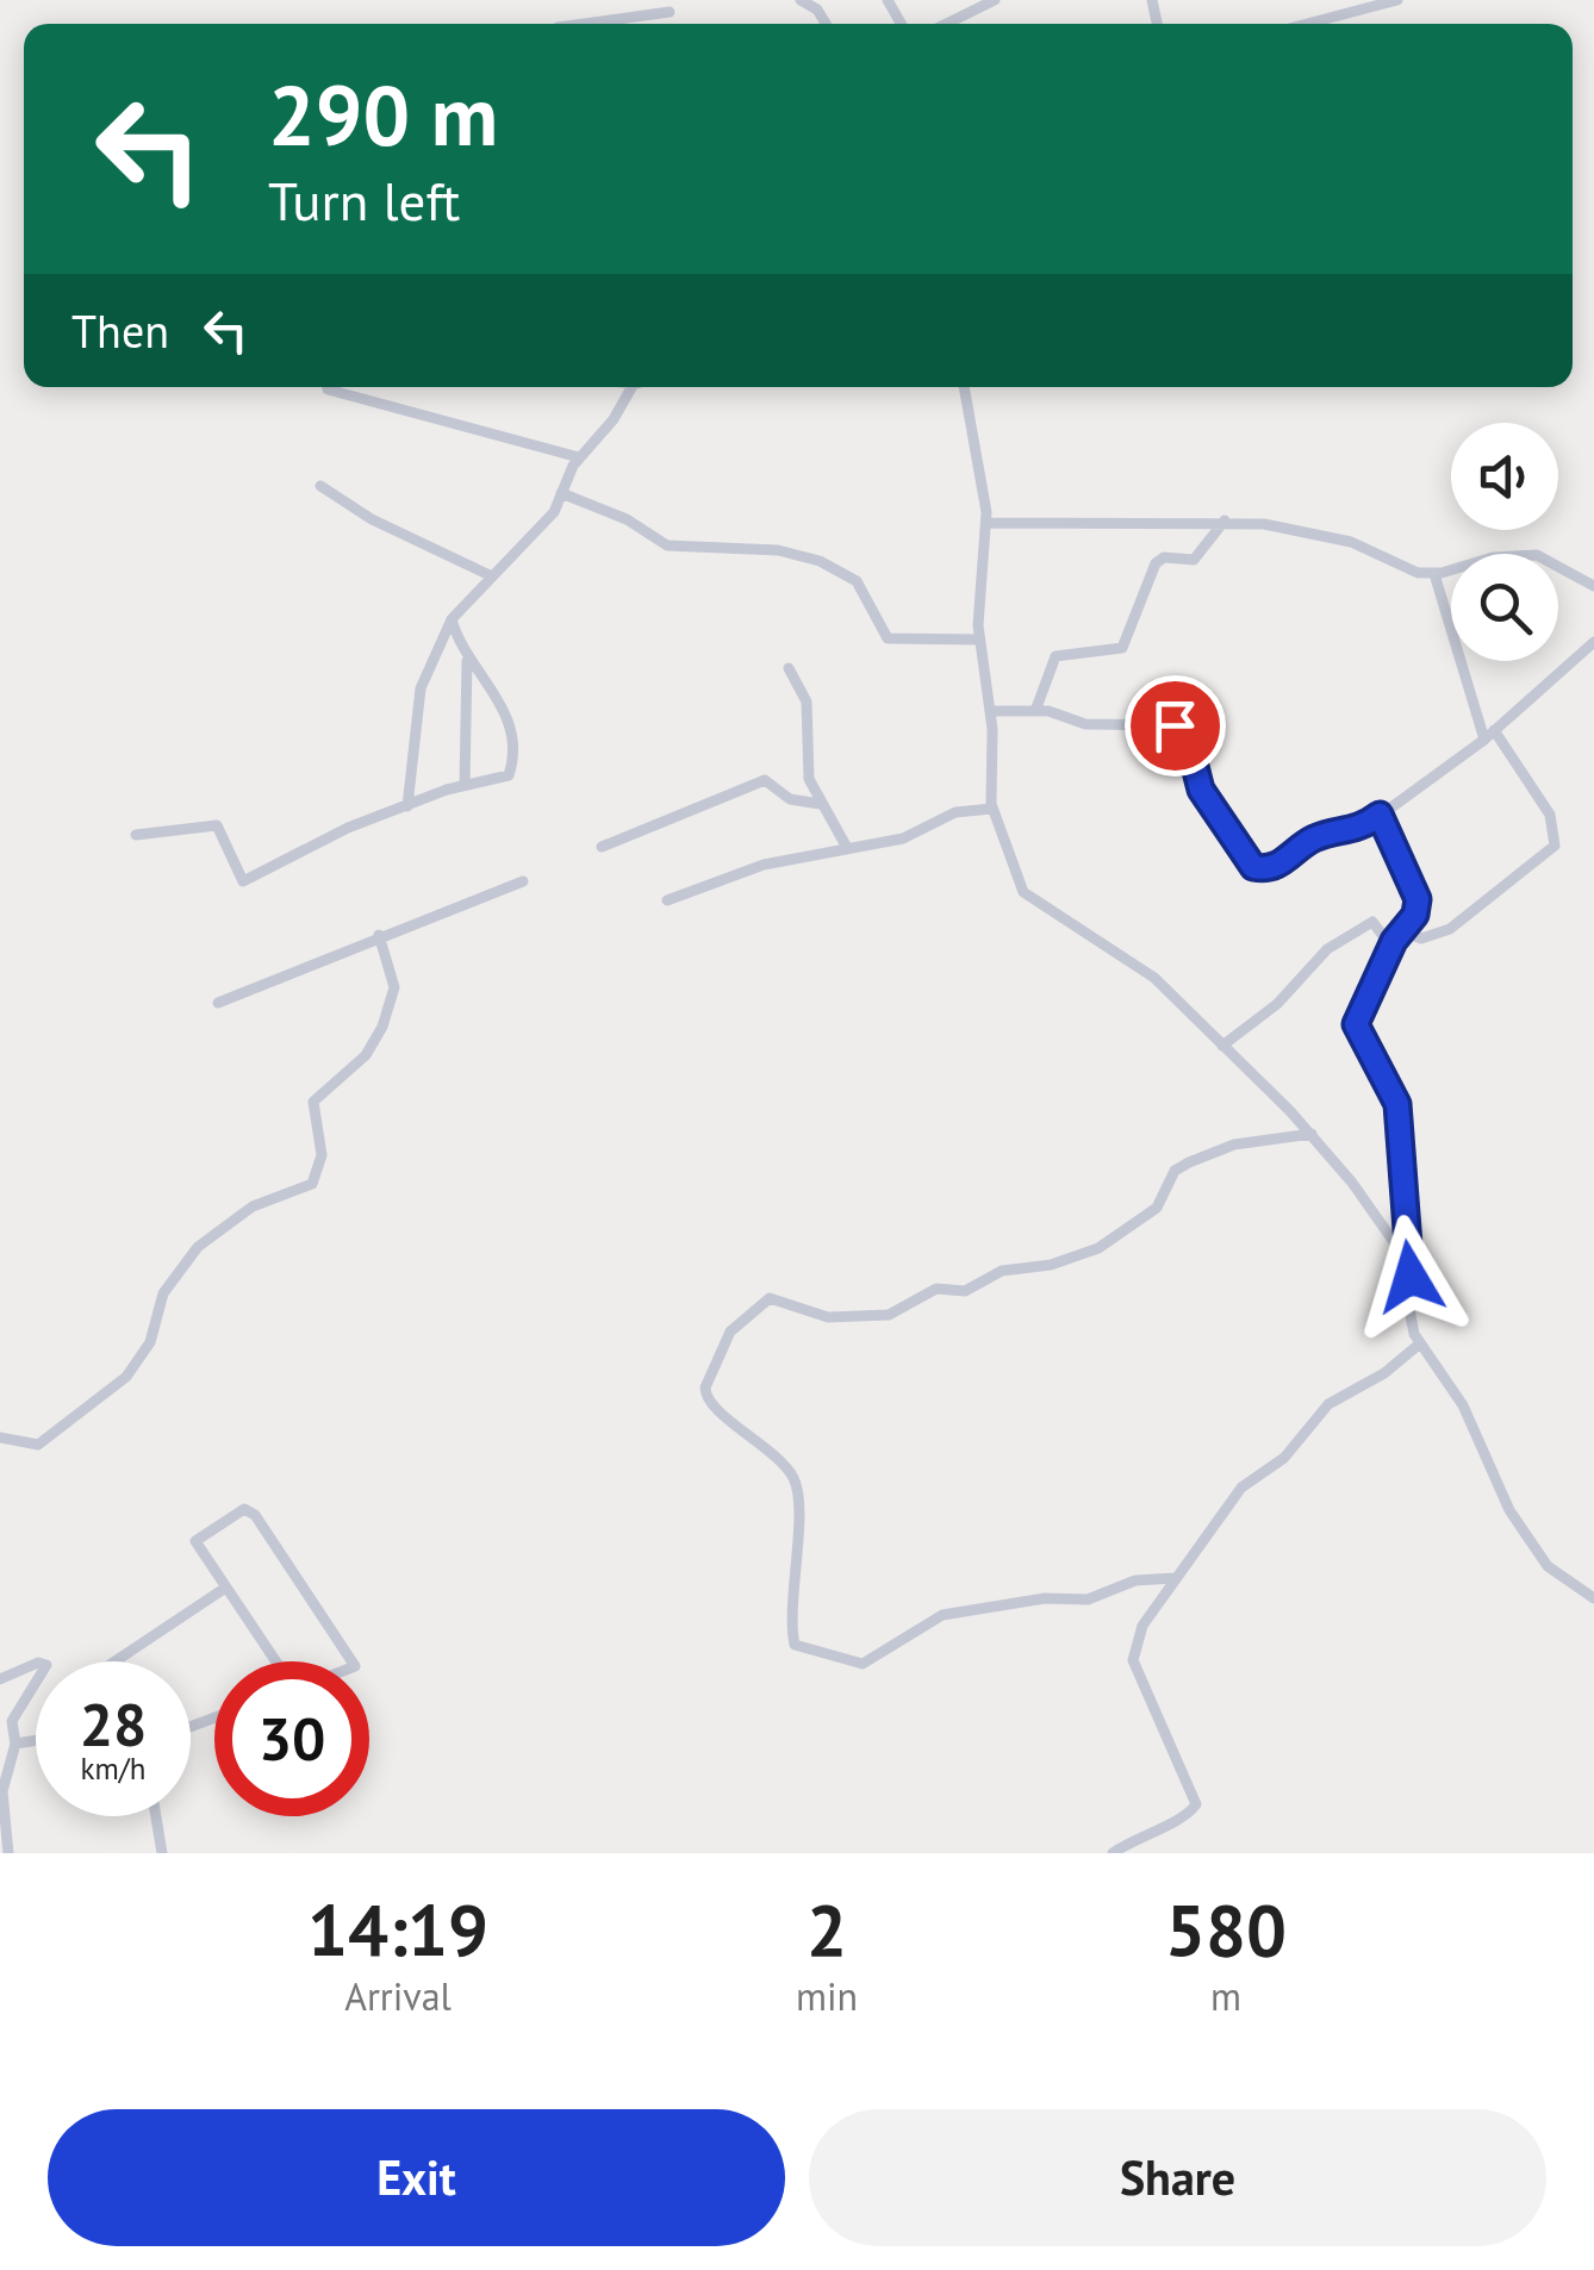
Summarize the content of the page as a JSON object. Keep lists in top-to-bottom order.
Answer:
{
  "page": {
    "turn": ["290 m", "Turn left"],
    "then": "Then",
    "speed": "28 km/h",
    "limit": "30",
    "eta": [
      "14:19",
      "Arrival",
      "2",
      "min",
      "580",
      "m"
    ],
    "buttons": ["Exit", "Share"]
  }
}
